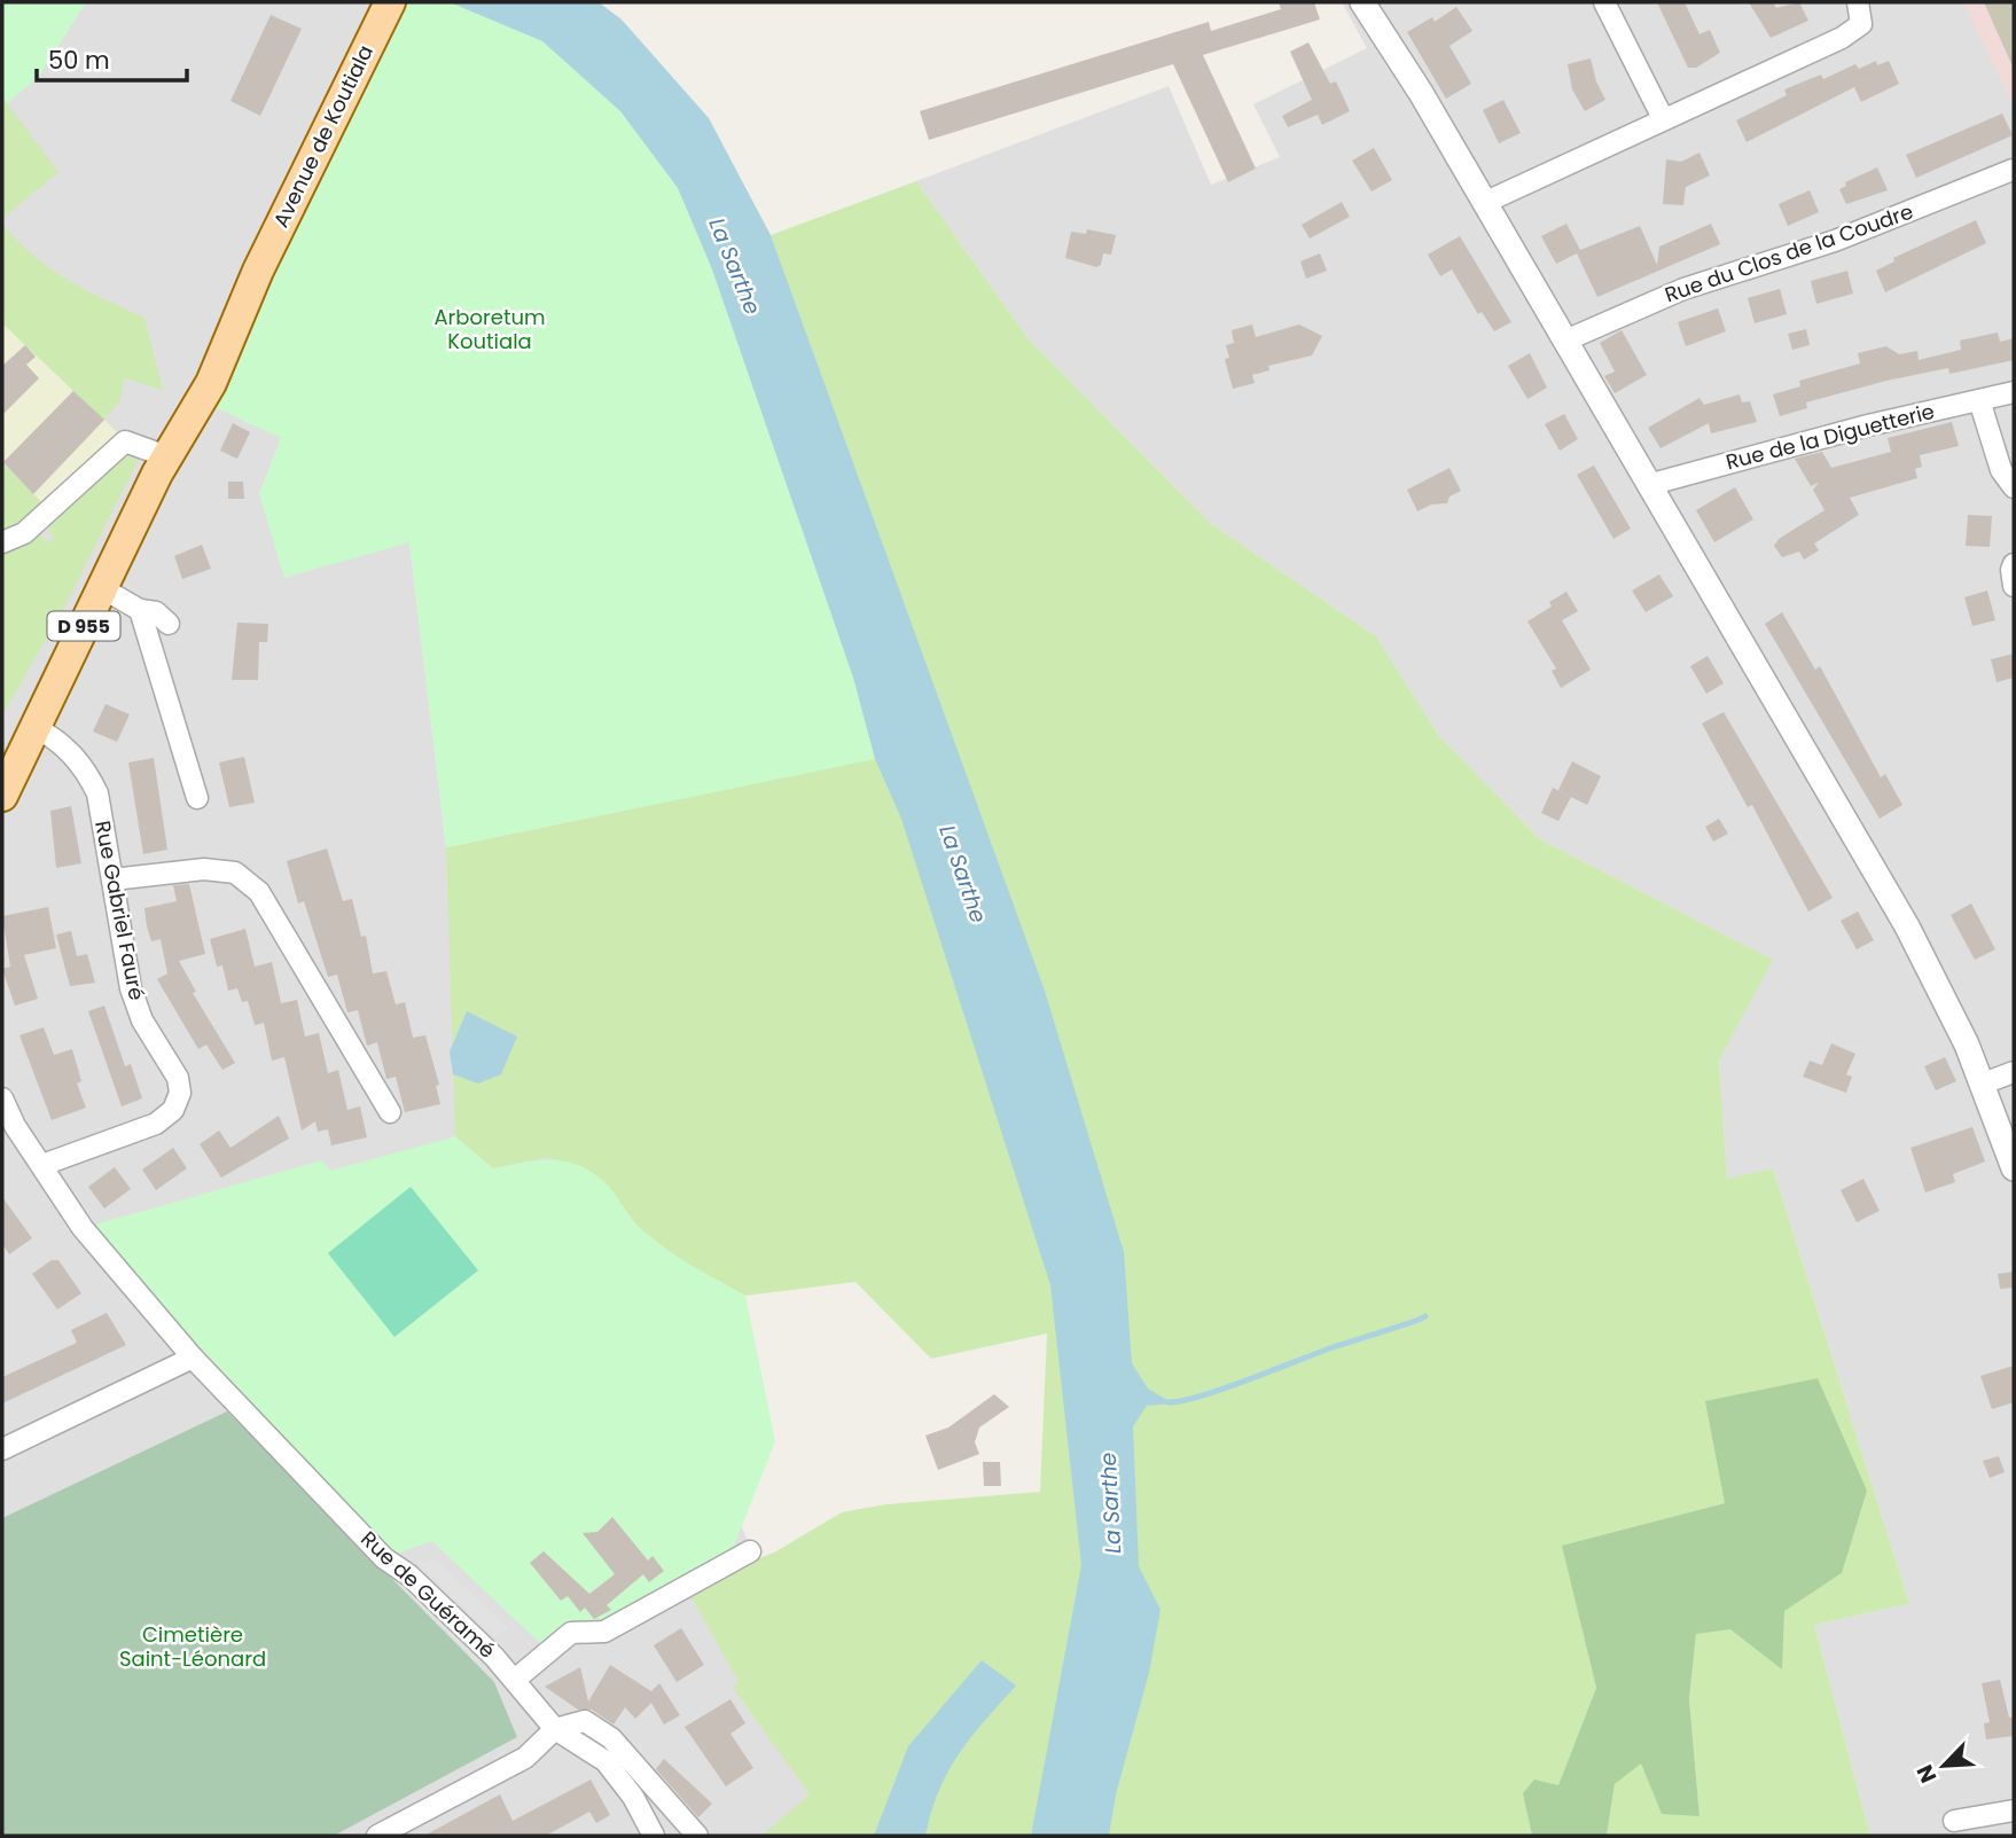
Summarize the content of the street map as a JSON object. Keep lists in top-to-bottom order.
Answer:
{
  "streets": {
    "main road": ["Avenue de Koutiala", "D 955"],
    "street": [
      "Rue du Clos de la Coudre",
      "Rue de la Diguetterie",
      "Rue Gabriel Fauré",
      "Rue de Guéramé"
    ]
  },
  "crossings": [
    ["Avenue de Koutiala", "Rue Gabriel Fauré"],
    ["Rue Gabriel Fauré", "Rue de Guéramé"]
  ],
  "water": ["La Sarthe"],
  "parks": ["Arboretum Koutiala", "Cimetière Saint-Léonard"],
  "scale_bar": "50 m",
  "north": "bottom left"
}
